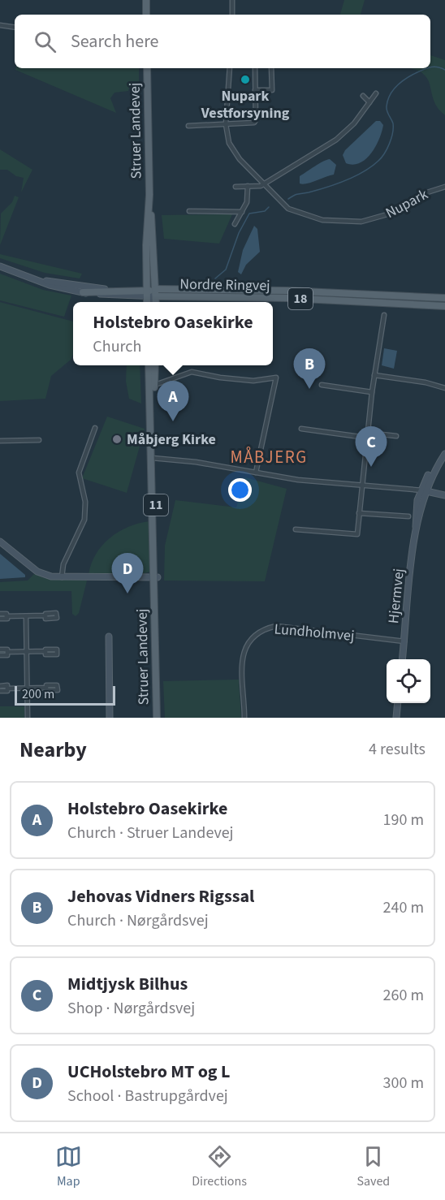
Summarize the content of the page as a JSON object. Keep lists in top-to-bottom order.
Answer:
{
  "streets": {
    "main road": [
      "Struer Landevej",
      "Nordre Ringvej",
      "18",
      "11"
    ],
    "street": ["Nupark", "Hjermvej", "Lundholmvej"]
  },
  "crossings": [
    ["Struer Landevej", "Nordre Ringvej"],
    ["Hjermvej", "Lundholmvej"]
  ],
  "districts": ["MÅBJERG"],
  "places": ["Nupark Vestforsyning", "Måbjerg Kirke"],
  "scale_bar": "200 m",
  "page": {
    "search": "Search here",
    "popup": ["Holstebro Oasekirke", "Church"],
    "pins": [
      "B",
      "A",
      "C",
      "D"
    ],
    "scale": "200 m",
    "heading": ["Nearby", "4 results"],
    "list": [
      {
        "mark": "A",
        "name": "Holstebro Oasekirke",
        "note": "Church · Struer Landevej",
        "value": "190 m"
      },
      {
        "mark": "B",
        "name": "Jehovas Vidners Rigssal",
        "note": "Church · Nørgårdsvej",
        "value": "240 m"
      },
      {
        "mark": "C",
        "name": "Midtjysk Bilhus",
        "note": "Shop · Nørgårdsvej",
        "value": "260 m"
      },
      {
        "mark": "D",
        "name": "UCHolstebro MT og L",
        "note": "School · Bastrupgårdvej",
        "value": "300 m"
      }
    ],
    "nav": ["Map", "Directions", "Saved"]
  }
}
